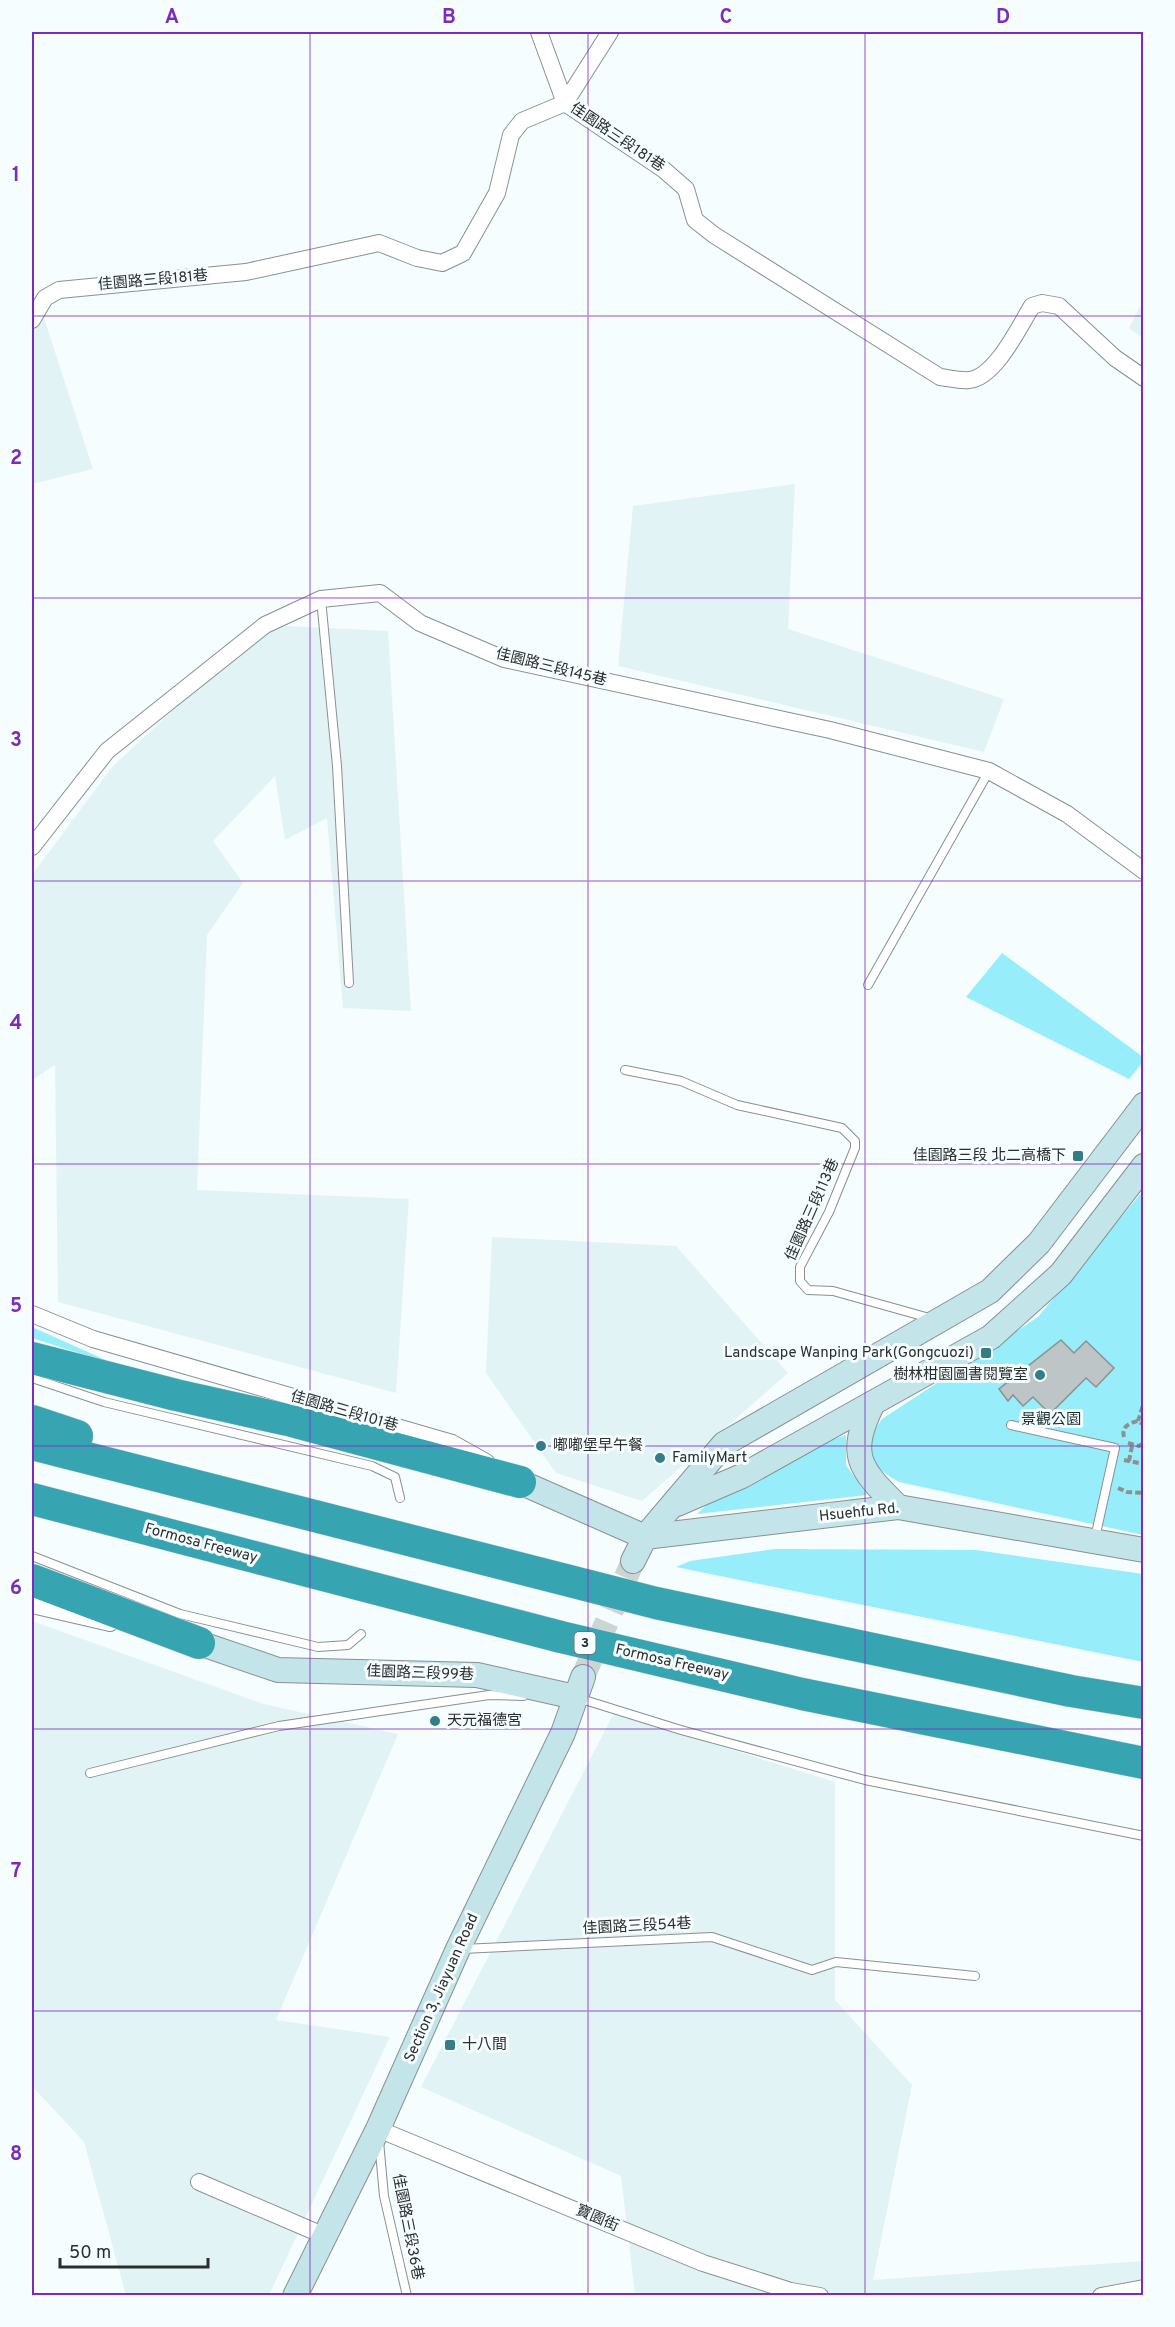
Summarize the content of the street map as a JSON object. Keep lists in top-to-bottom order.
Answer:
{
  "streets": {
    "highway": ["Formosa Freeway", "3"],
    "street": [
      "佳園路三段181巷",
      "佳園路三段145巷",
      "佳園路三段101巷",
      "Hsuehfu Rd.",
      "佳園路三段99巷",
      "Section 3, Jiayuan Road",
      "寶園街"
    ],
    "lane": ["佳園路三段113巷", "佳園路三段54巷", "佳園路三段36巷"]
  },
  "crossings": [
    ["佳園路三段101巷", "Hsuehfu Rd."],
    ["佳園路三段99巷", "Section 3, Jiayuan Road"],
    ["佳園路三段54巷", "Section 3, Jiayuan Road"],
    ["Section 3, Jiayuan Road", "寶園街"],
    ["Section 3, Jiayuan Road", "佳園路三段36巷"],
    ["寶園街", "佳園路三段36巷"]
  ],
  "parks": ["景觀公園"],
  "places": {
    "transit": ["佳園路三段 北二高橋下", "Landscape Wanping Park(Gongcuozi)", "十八間"],
    "other": [
      "樹林柑園圖書閱覽室",
      "嘟嘟堡早午餐",
      "FamilyMart",
      "天元福德宮"
    ]
  },
  "scale_bar": "50 m",
  "grid": {
    "columns": [
      "A",
      "B",
      "C",
      "D"
    ],
    "rows": [
      "1",
      "2",
      "3",
      "4",
      "5",
      "6",
      "7",
      "8"
    ]
  }
}
